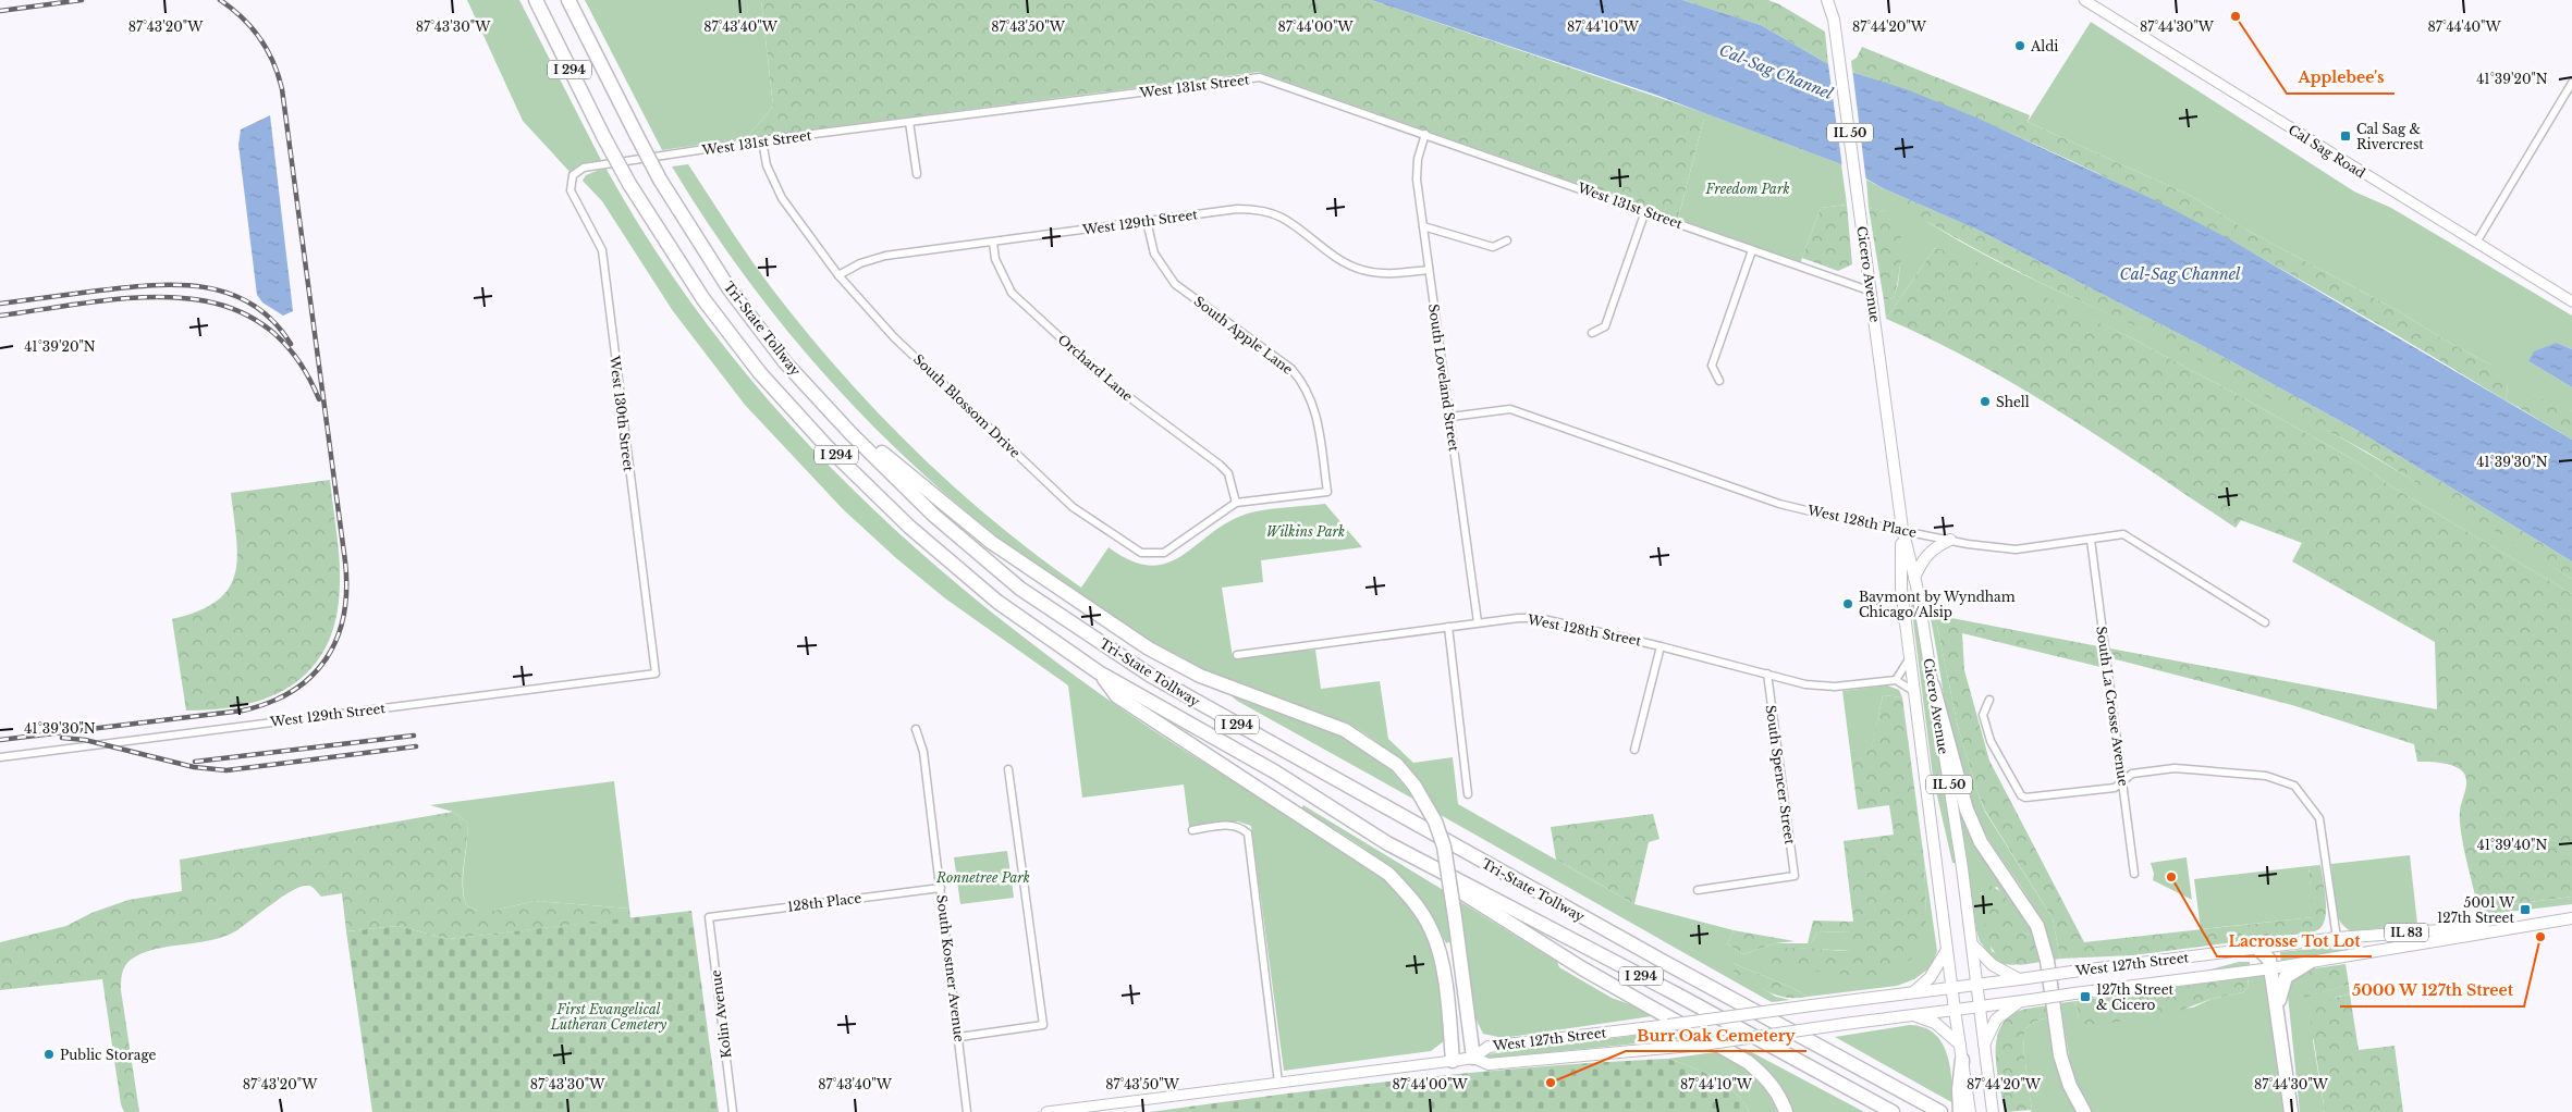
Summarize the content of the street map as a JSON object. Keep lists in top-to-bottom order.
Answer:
{
  "streets": {
    "highway": ["I 294", "Tri-State Tollway"],
    "main road": [
      "IL 50",
      "Cal Sag Road",
      "Cicero Avenue",
      "IL 83",
      "West 127th Street"
    ],
    "street": [
      "West 131st Street",
      "West 129th Street",
      "South Apple Lane",
      "Orchard Lane",
      "South Loveland Street",
      "South Blossom Drive",
      "West 130th Street",
      "West 128th Place",
      "West 128th Street",
      "South La Crosse Avenue",
      "South Spencer Street",
      "128th Place",
      "South Kostner Avenue",
      "Kolin Avenue"
    ]
  },
  "crossings": [
    ["West 131st Street", "Cicero Avenue"],
    ["West 131st Street", "South Loveland Street"],
    ["West 131st Street", "South Blossom Drive"],
    ["West 131st Street", "West 130th Street"],
    ["West 129th Street", "South Apple Lane"],
    ["West 129th Street", "Orchard Lane"],
    ["West 129th Street", "South Loveland Street"],
    ["West 129th Street", "South Blossom Drive"],
    ["West 129th Street", "West 130th Street"],
    ["Cicero Avenue", "West 128th Place"],
    ["Cicero Avenue", "West 127th Street"],
    ["South Apple Lane", "Orchard Lane"],
    ["South Apple Lane", "South Blossom Drive"],
    ["Orchard Lane", "South Blossom Drive"],
    ["South Loveland Street", "West 128th Place"],
    ["South Loveland Street", "West 128th Street"],
    ["West 128th Place", "South La Crosse Avenue"],
    ["West 128th Street", "South Spencer Street"],
    ["128th Place", "South Kostner Avenue"],
    ["128th Place", "Kolin Avenue"],
    ["IL 83", "West 127th Street"]
  ],
  "water": ["Cal-Sag Channel"],
  "parks": [
    "Freedom Park",
    "Wilkins Park",
    "Ronnetree Park",
    "First Evangelical Lutheran Cemetery"
  ],
  "places": {
    "other": [
      "Applebee's",
      "Aldi",
      "Shell",
      "Baymont by Wyndham Chicago/Alsip",
      "Lacrosse Tot Lot",
      "5000 W 127th Street",
      "Public Storage",
      "Burr Oak Cemetery"
    ],
    "transit": ["Cal Sag & Rivercrest", "5001 W 127th Street", "127th Street & Cicero"]
  },
  "coordinates": [
    "87°43'20\"W",
    "87°43'30\"W",
    "87°43'40\"W",
    "87°43'50\"W",
    "87°44'00\"W",
    "87°44'10\"W",
    "87°44'20\"W",
    "87°44'30\"W",
    "87°44'40\"W",
    "41°39'20\"N",
    "41°39'30\"N",
    "41°39'40\"N"
  ]
}
